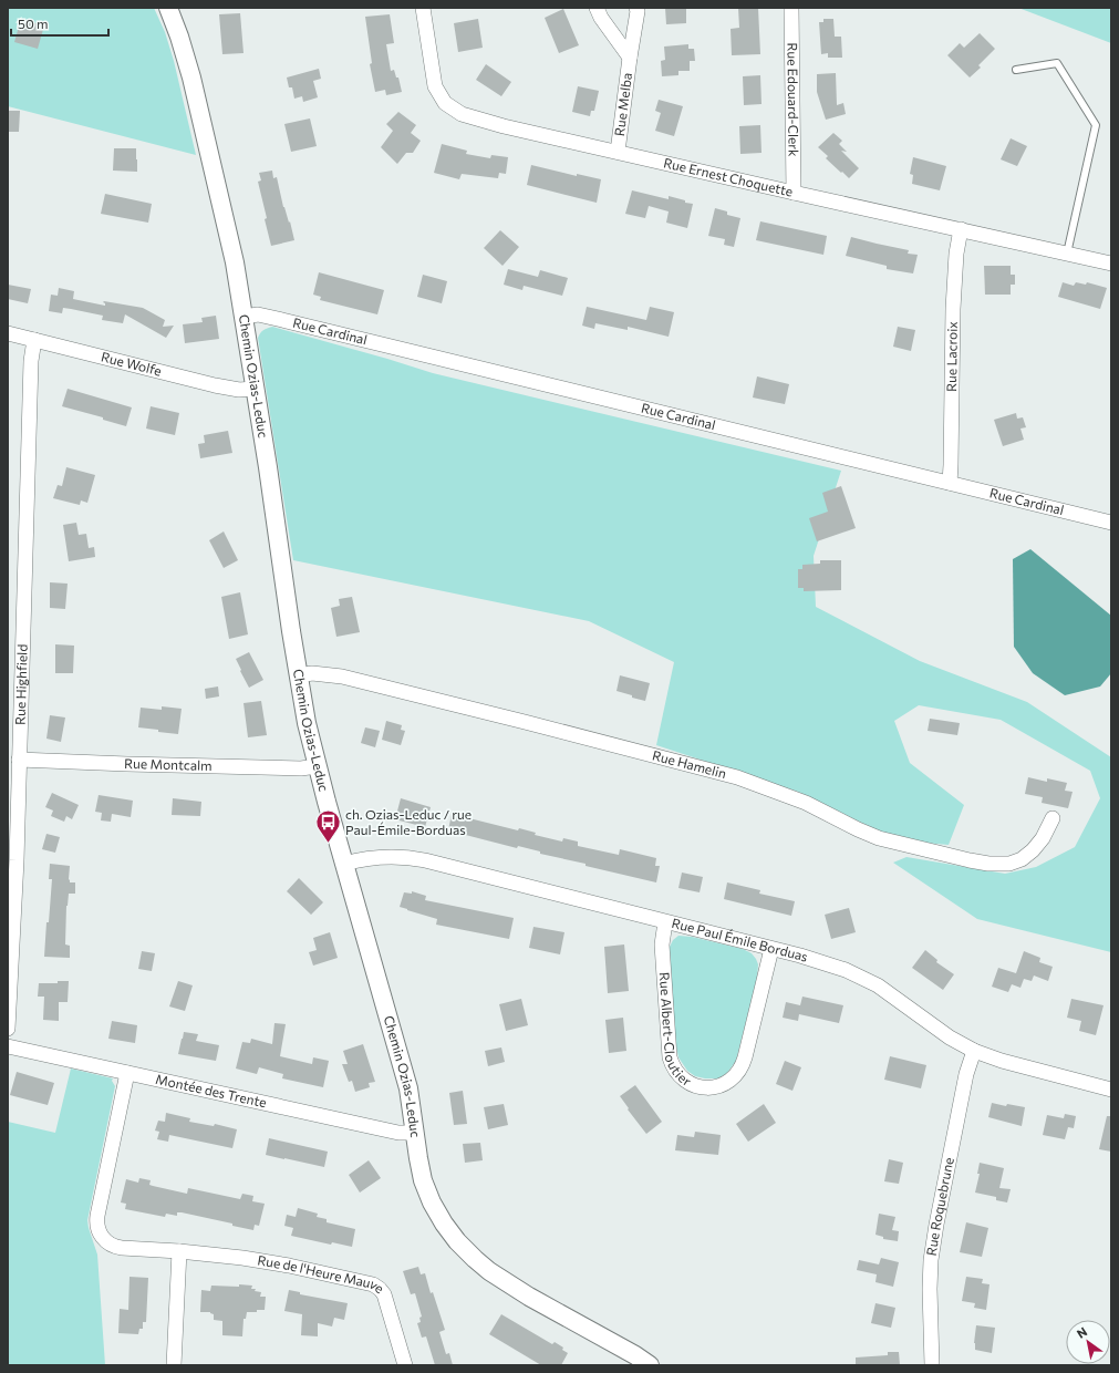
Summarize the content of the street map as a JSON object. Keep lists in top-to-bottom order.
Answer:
{
  "streets": {
    "street": [
      "Rue Edouard-Clerk",
      "Rue Melba",
      "Rue Ernest Choquette",
      "Rue Cardinal",
      "Rue Lacroix",
      "Rue Wolfe",
      "Chemin Ozias-Leduc",
      "Rue Highfield",
      "Rue Montcalm",
      "Rue Hamelin",
      "Rue Paul Émile Borduas",
      "Rue Albert-Cloutier",
      "Montée des Trente",
      "Rue Roquebrune",
      "Rue de l'Heure Mauve"
    ]
  },
  "crossings": [
    ["Rue Edouard-Clerk", "Rue Ernest Choquette"],
    ["Rue Melba", "Rue Ernest Choquette"],
    ["Rue Ernest Choquette", "Rue Lacroix"],
    ["Rue Cardinal", "Rue Lacroix"],
    ["Rue Cardinal", "Chemin Ozias-Leduc"],
    ["Rue Wolfe", "Chemin Ozias-Leduc"],
    ["Rue Wolfe", "Rue Highfield"],
    ["Chemin Ozias-Leduc", "Rue Montcalm"],
    ["Chemin Ozias-Leduc", "Rue Hamelin"],
    ["Chemin Ozias-Leduc", "Rue Paul Émile Borduas"],
    ["Chemin Ozias-Leduc", "Montée des Trente"],
    ["Rue Highfield", "Rue Montcalm"],
    ["Rue Paul Émile Borduas", "Rue Albert-Cloutier"],
    ["Rue Paul Émile Borduas", "Rue Roquebrune"],
    ["Montée des Trente", "Rue de l'Heure Mauve"]
  ],
  "places": {
    "bus stop": ["ch. Ozias-Leduc / rue Paul-Émile-Borduas"]
  },
  "scale_bar": "50 m",
  "north": "top left"
}
